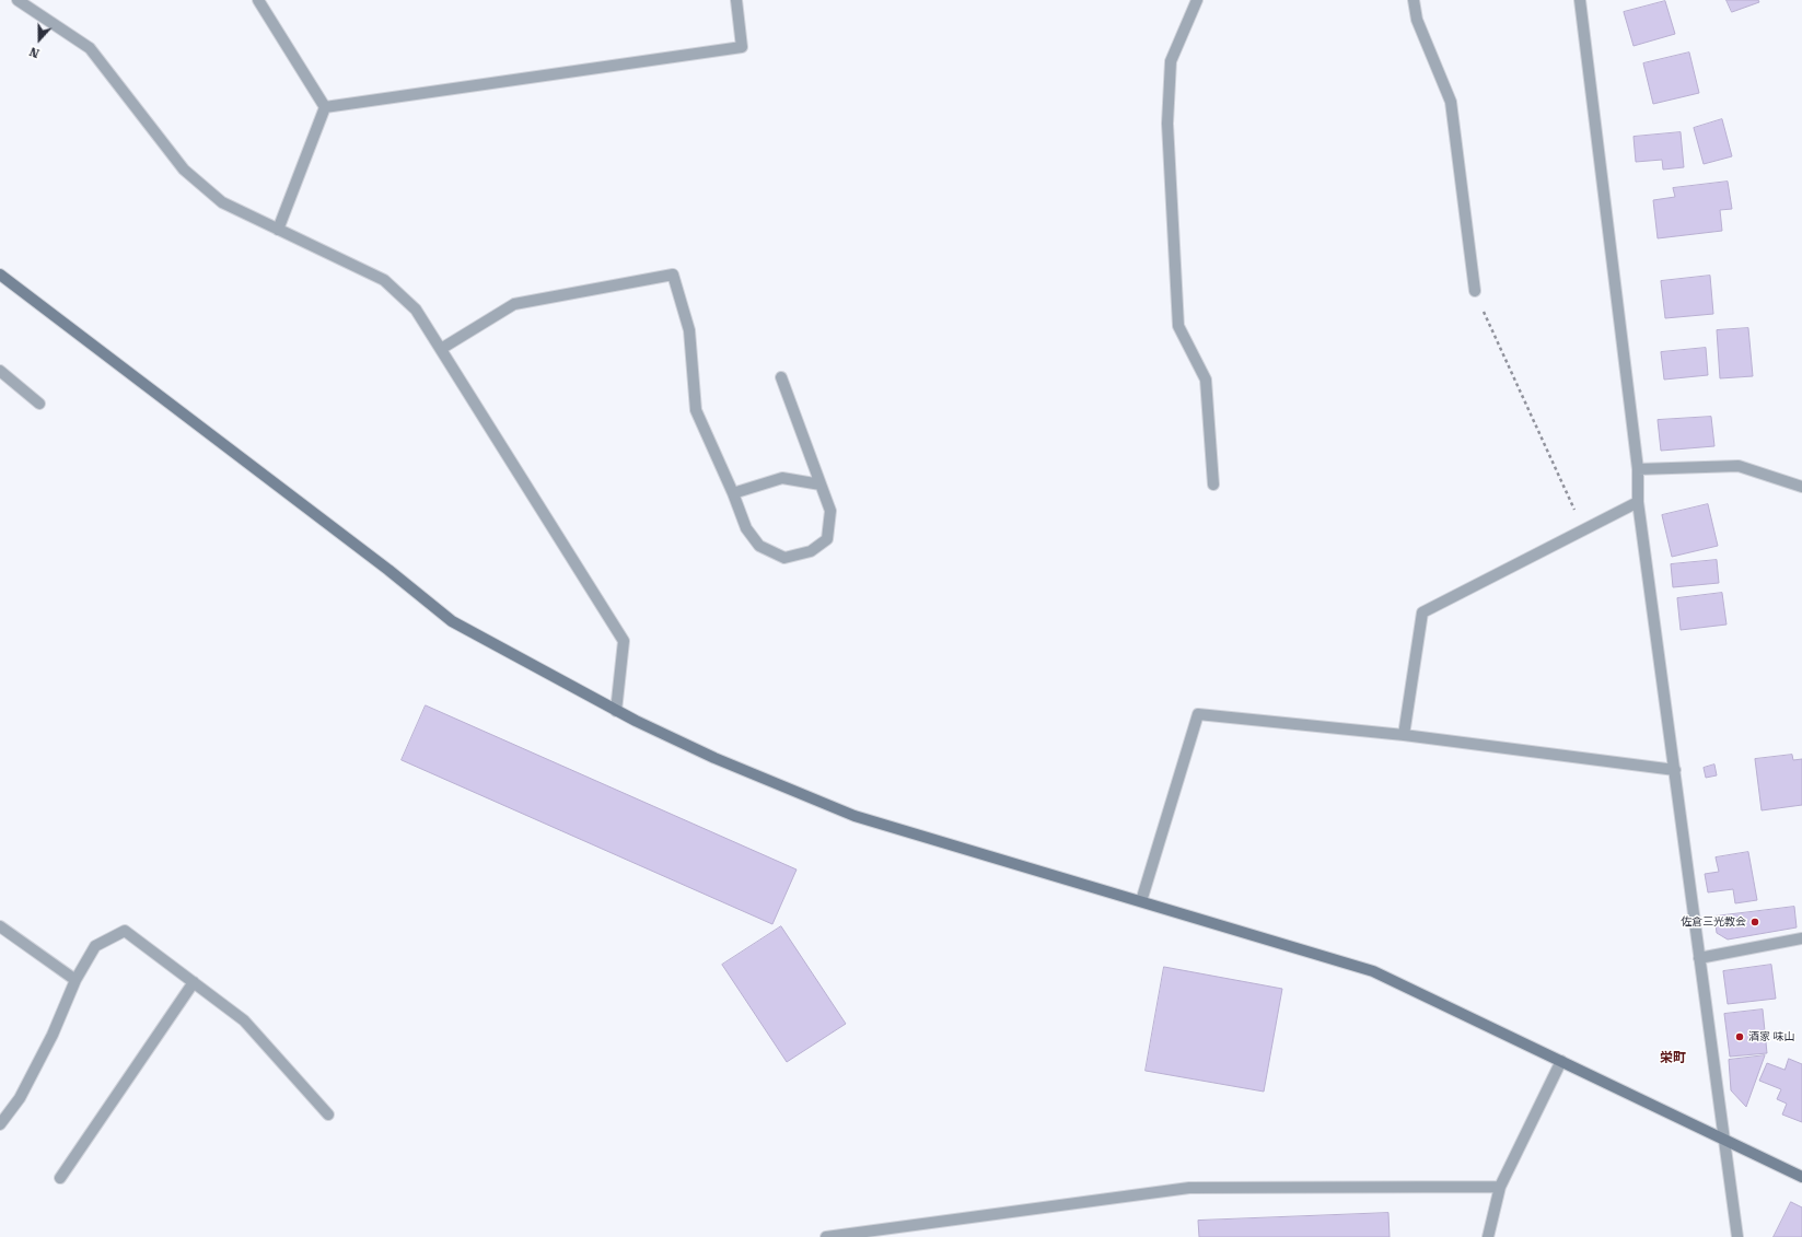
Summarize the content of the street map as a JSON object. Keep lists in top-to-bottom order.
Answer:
{
  "districts": ["栄町"],
  "places": ["佐倉三光教会", "酒家 味山"],
  "north": "bottom"
}
